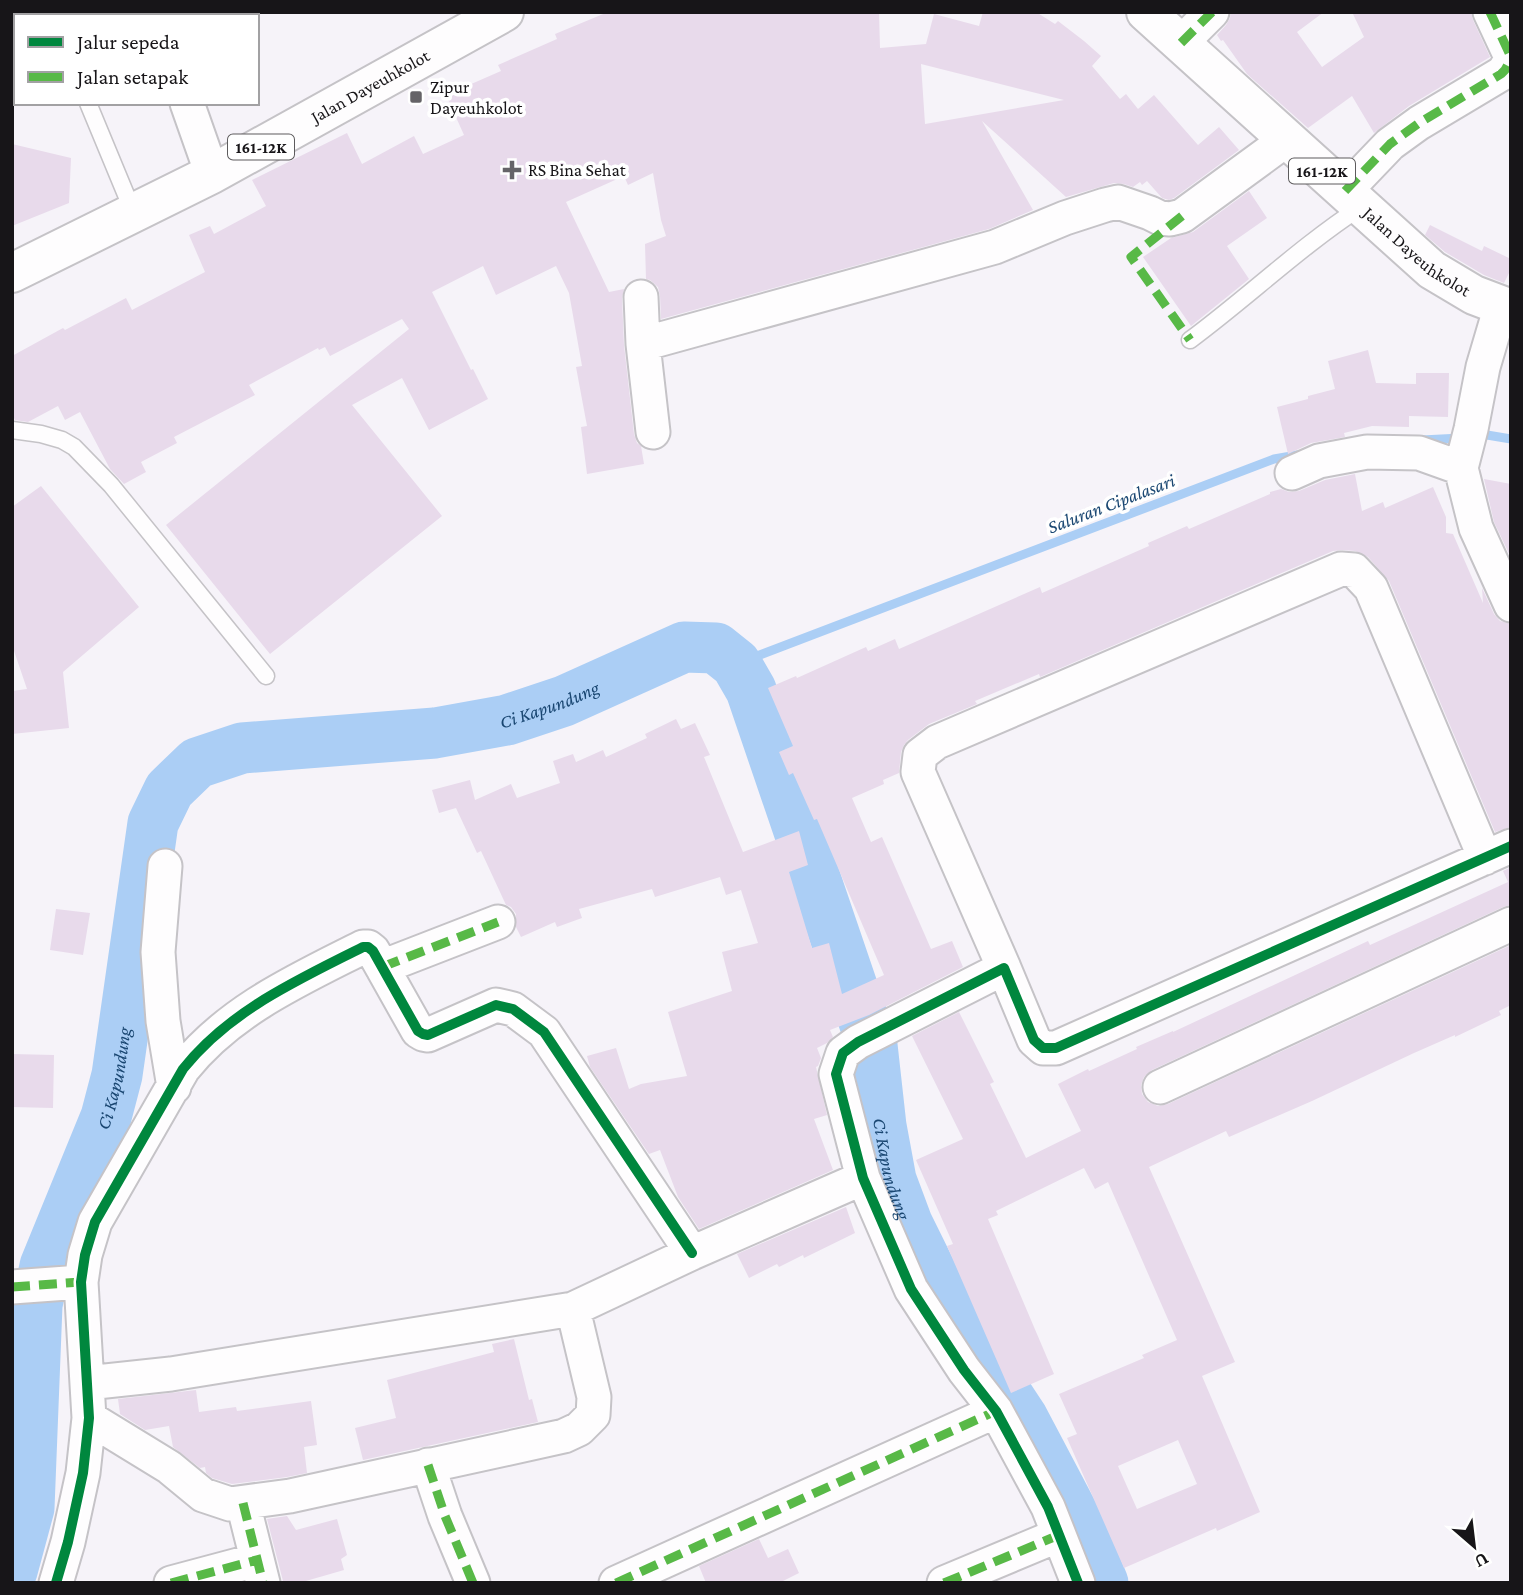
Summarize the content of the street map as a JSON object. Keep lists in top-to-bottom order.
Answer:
{
  "streets": {
    "main road": ["Jalan Dayeuhkolot", "161-12K"]
  },
  "water": ["Saluran Cipalasari", "Ci Kapundung"],
  "places": {
    "transit": ["Zipur Dayeuhkolot"],
    "health": ["RS Bina Sehat"]
  },
  "legend": ["Jalur sepeda", "Jalan setapak"],
  "north": "bottom right"
}
